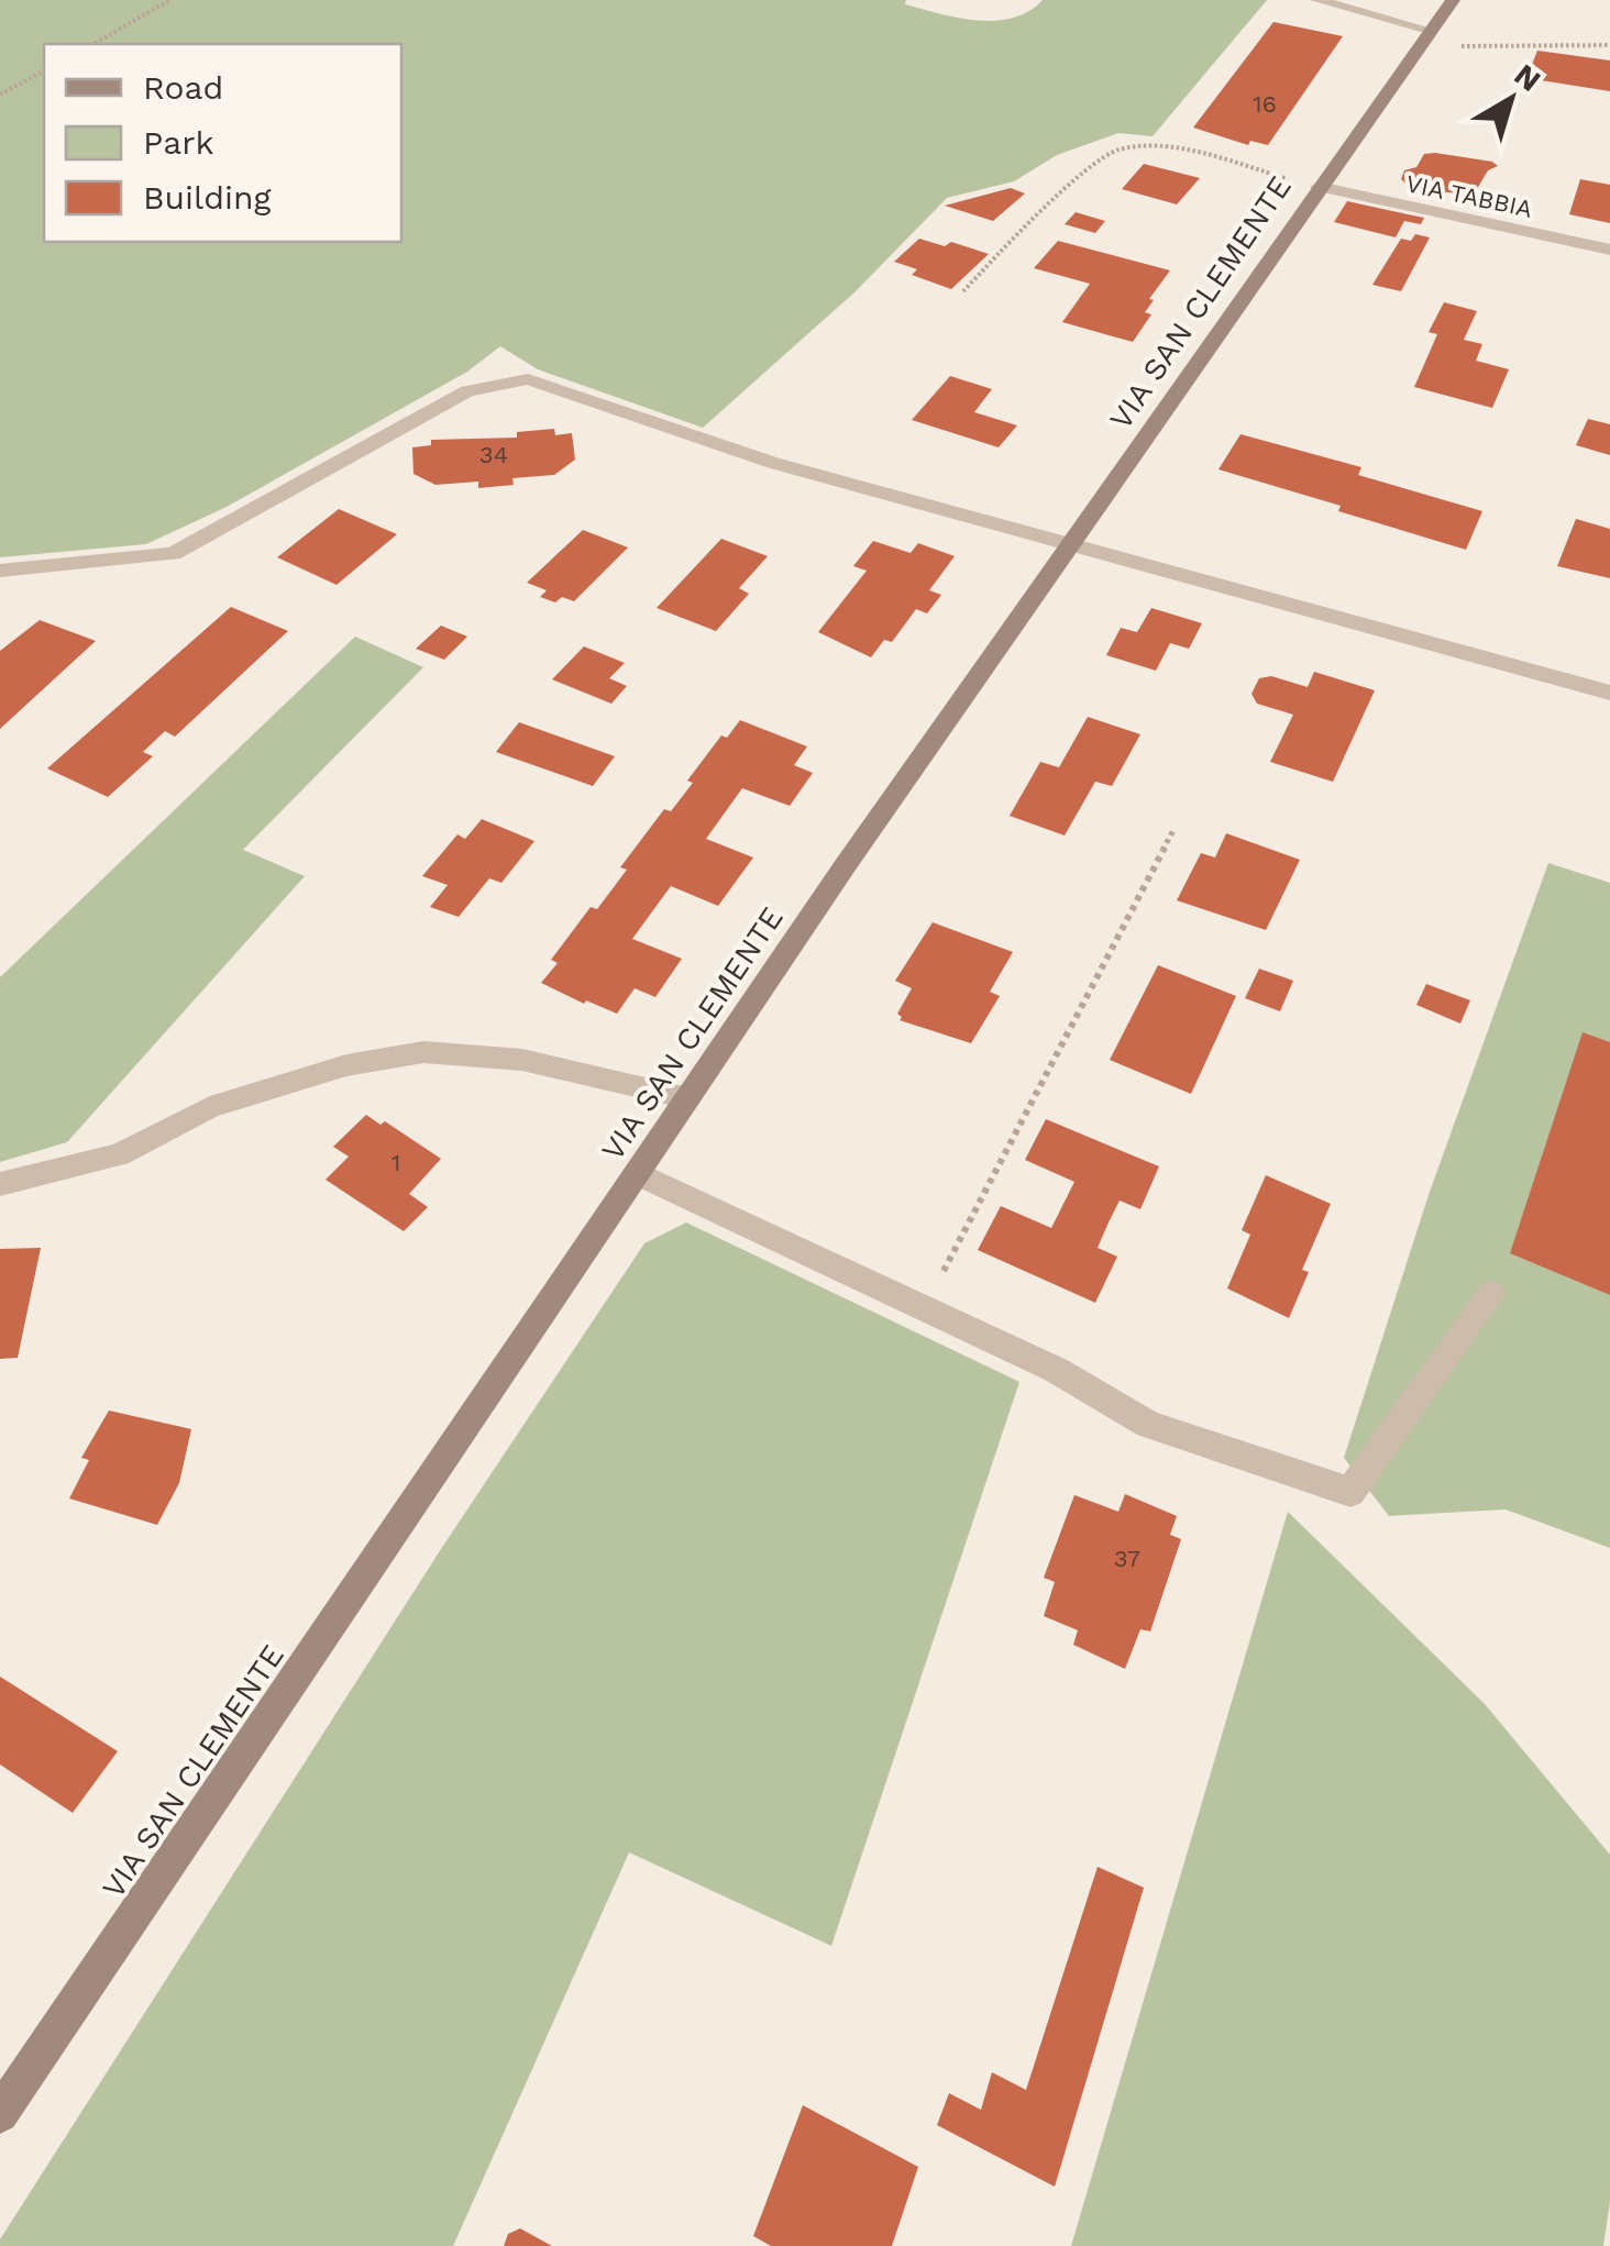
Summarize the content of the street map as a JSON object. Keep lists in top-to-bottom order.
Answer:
{
  "streets": {
    "street": ["VIA TABBIA", "VIA SAN CLEMENTE"]
  },
  "crossings": [
    ["VIA TABBIA", "VIA SAN CLEMENTE"]
  ],
  "house_numbers": [
    "16",
    "34",
    "1",
    "37"
  ],
  "legend": ["Road", "Park", "Building"],
  "north": "top right"
}
